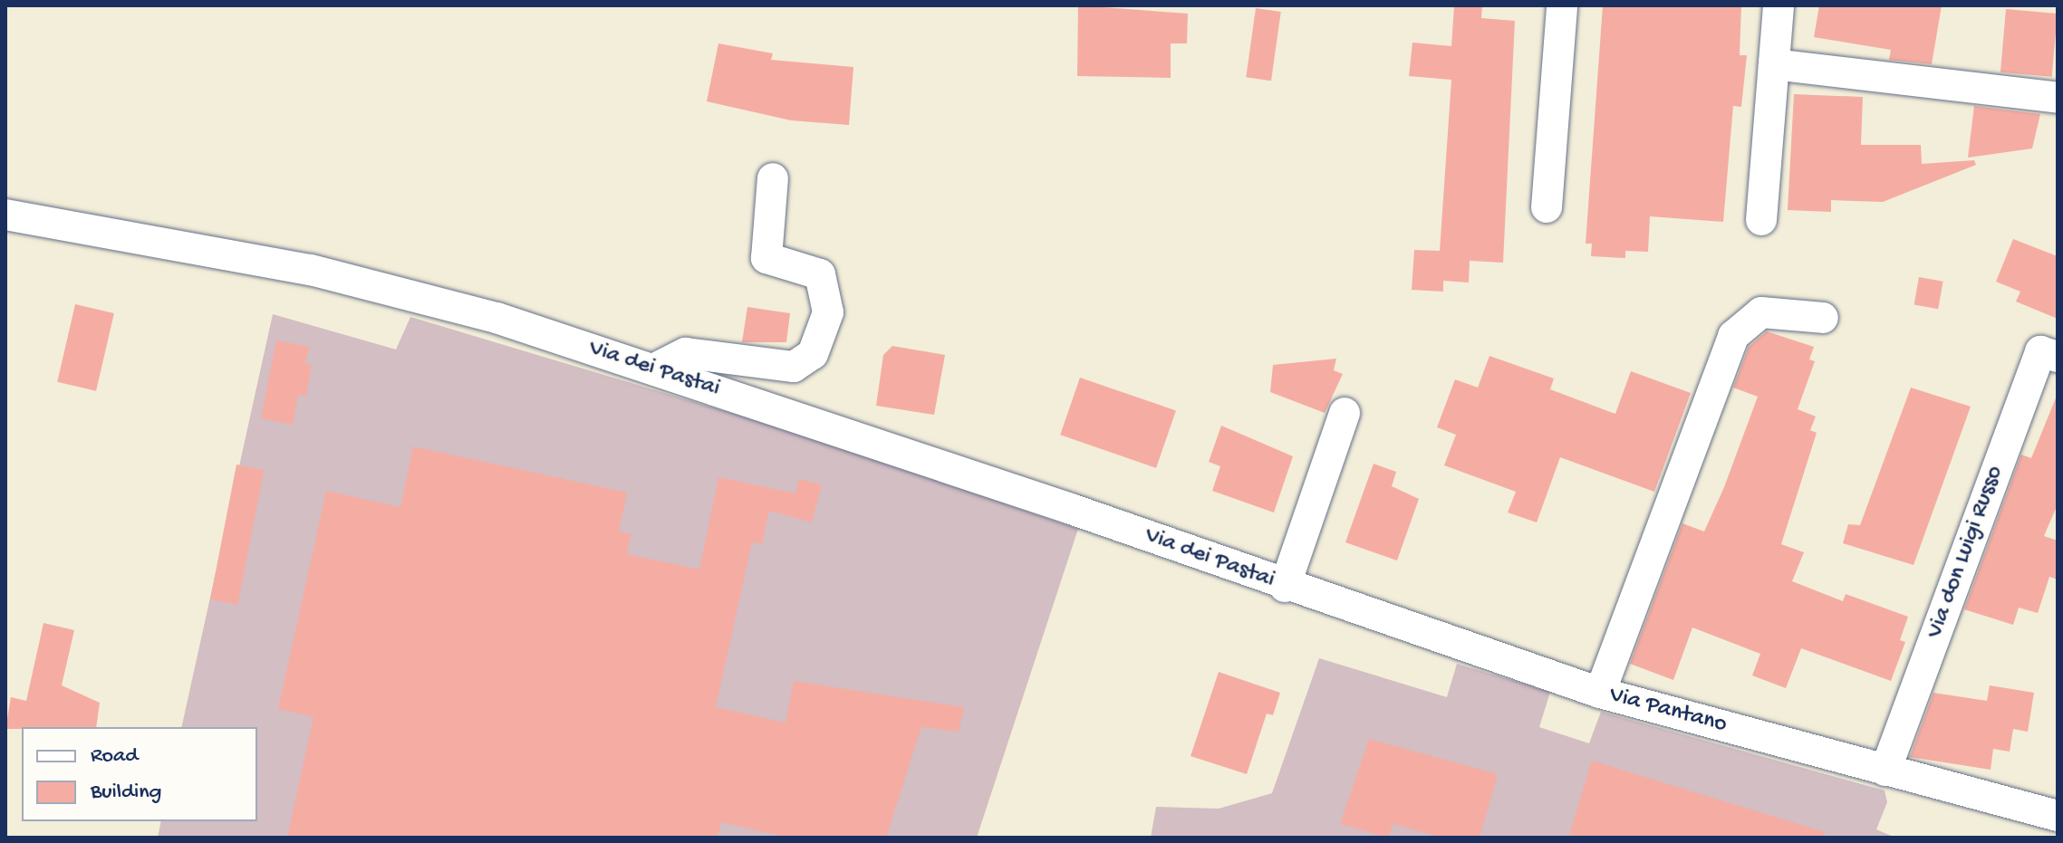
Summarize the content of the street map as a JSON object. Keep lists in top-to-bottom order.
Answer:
{
  "streets": {
    "street": ["Via dei Pastai", "Via don Luigi Russo", "Via Pantano"]
  },
  "crossings": [
    ["Via dei Pastai", "Via Pantano"],
    ["Via don Luigi Russo", "Via Pantano"]
  ],
  "legend": ["Road", "Building"]
}
